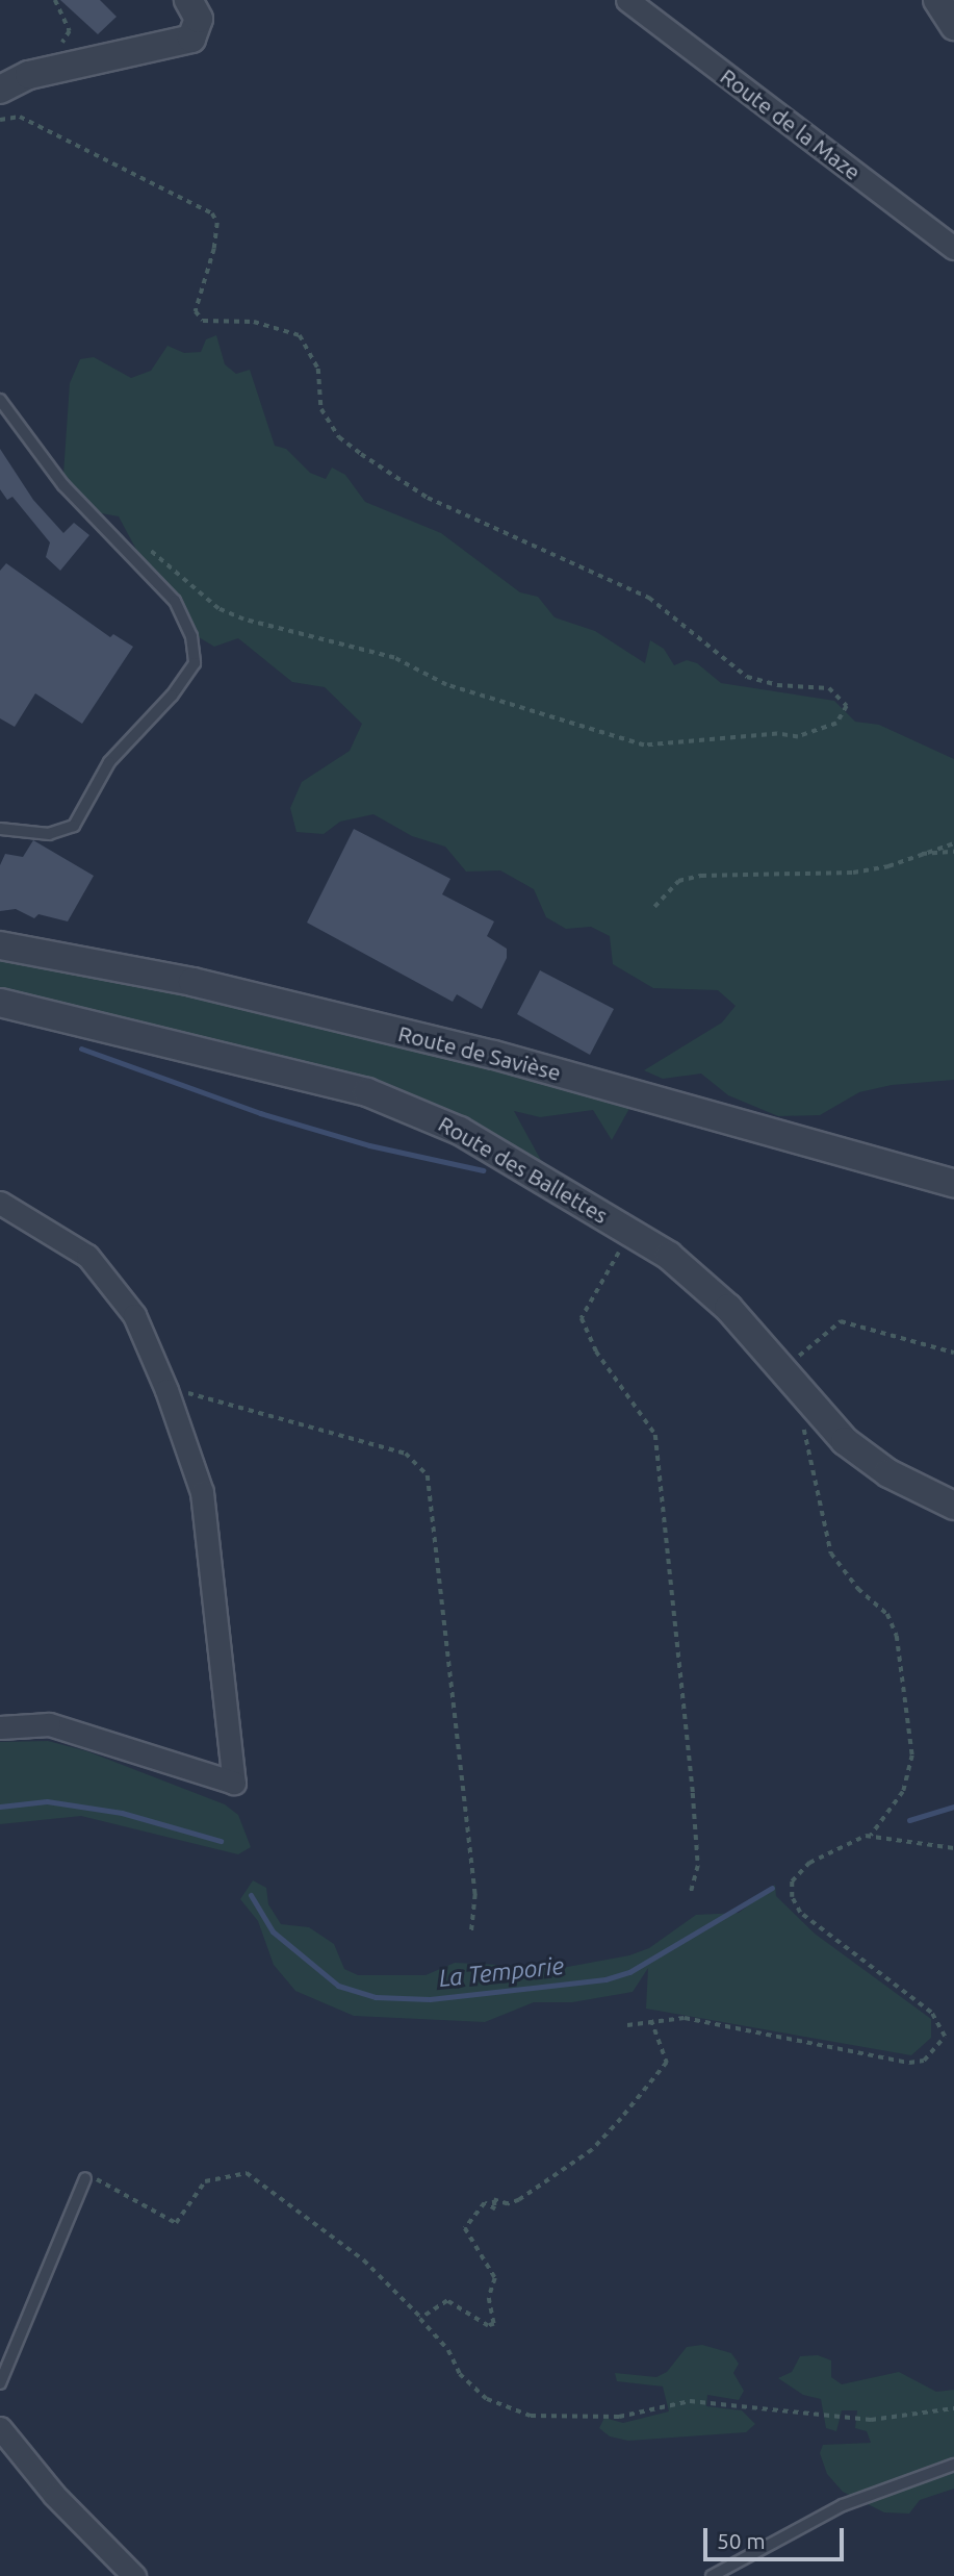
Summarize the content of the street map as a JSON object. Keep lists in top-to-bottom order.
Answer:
{
  "streets": {
    "street": ["Route de la Maze", "Route de Savièse", "Route des Ballettes"]
  },
  "water": ["La Temporie"],
  "scale_bar": "50 m"
}
